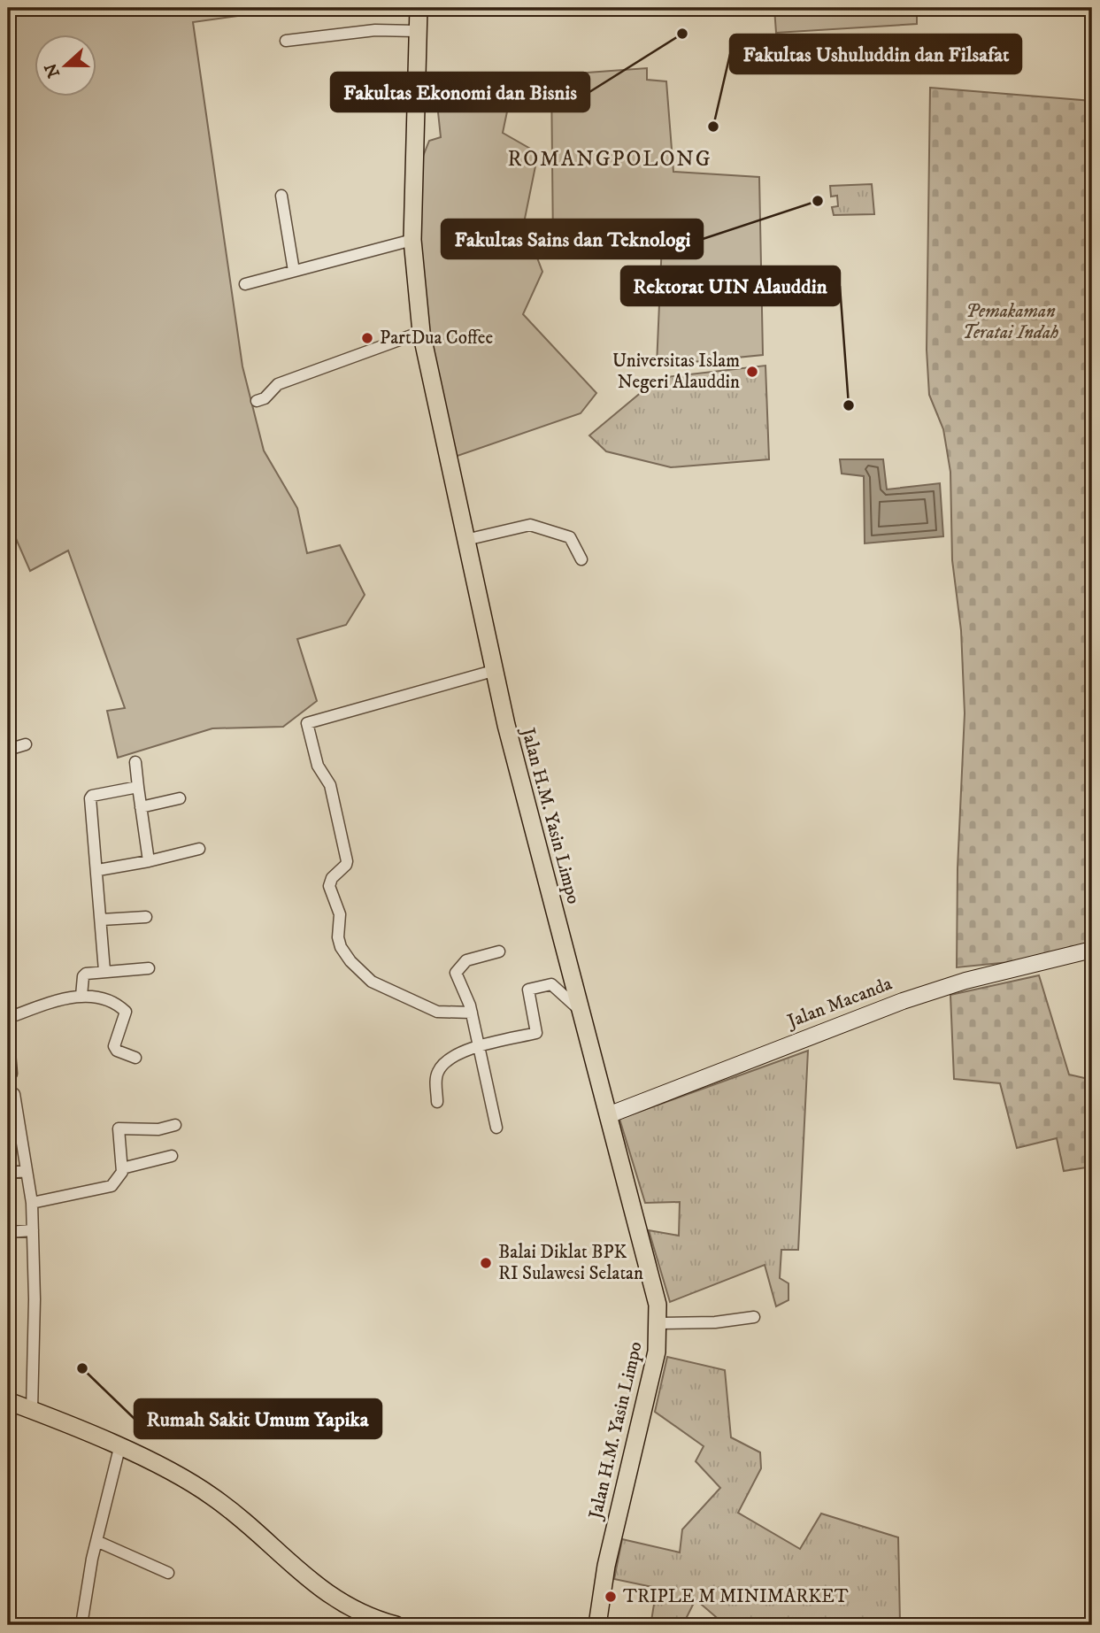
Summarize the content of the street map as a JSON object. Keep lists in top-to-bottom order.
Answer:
{
  "streets": {
    "main road": ["Jalan H.M. Yasin Limpo"],
    "street": ["Jalan Macanda"]
  },
  "crossings": [
    ["Jalan H.M. Yasin Limpo", "Jalan Macanda"]
  ],
  "districts": ["ROMANGPOLONG"],
  "parks": ["Pemakaman Teratai Indah"],
  "places": [
    "Fakultas Ekonomi dan Bisnis",
    "Fakultas Ushuluddin dan Filsafat",
    "Fakultas Sains dan Teknologi",
    "PartDua Coffee",
    "Universitas Islam Negeri Alauddin",
    "Rektorat UIN Alauddin",
    "Balai Diklat BPK RI Sulawesi Selatan",
    "Rumah Sakit Umum Yapika",
    "TRIPLE M MINIMARKET"
  ],
  "north": "left"
}
